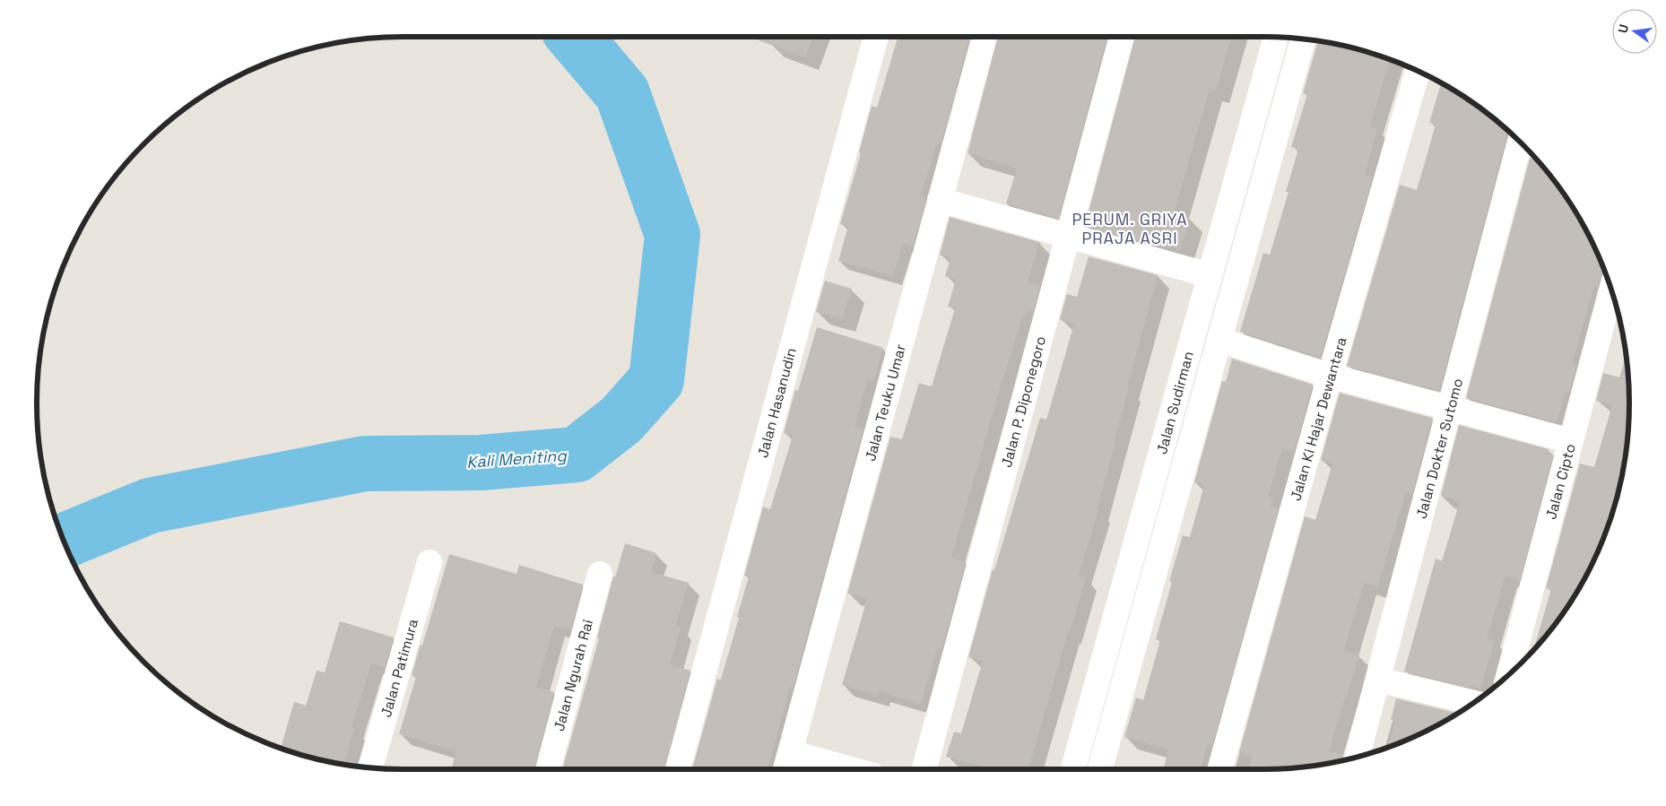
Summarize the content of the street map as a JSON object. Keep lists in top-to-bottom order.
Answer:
{
  "streets": {
    "street": [
      "Jalan P. Diponegoro",
      "Jalan Hasanudin",
      "Jalan Teuku Umar",
      "Jalan Sudirman",
      "Jalan Ki Hajar Dewantara",
      "Jalan Dokter Sutomo",
      "Jalan Cipto",
      "Jalan Patimura",
      "Jalan Ngurah Rai"
    ]
  },
  "districts": ["PERUM. GRIYA PRAJA ASRI"],
  "water": ["Kali Meniting"],
  "north": "left"
}
